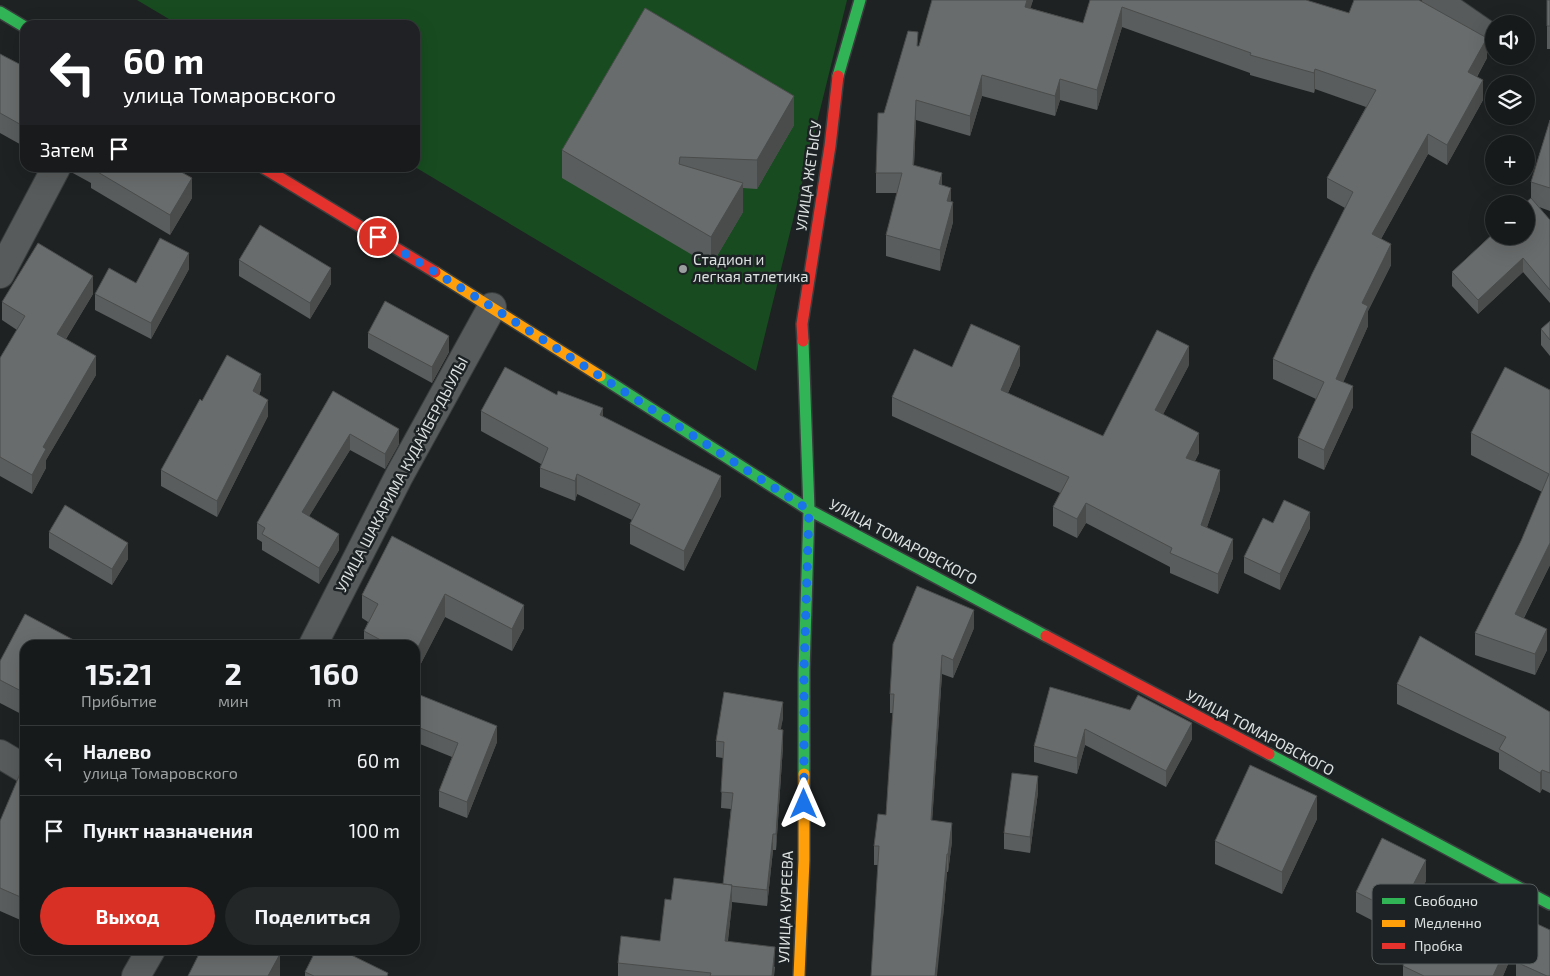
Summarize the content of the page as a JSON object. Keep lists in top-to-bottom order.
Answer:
{
  "streets": {
    "street": [
      "УЛИЦА ЖЕТЫСУ",
      "УЛИЦА ШАКАРИМА КУДАЙБЕРДЫУЛЫ",
      "УЛИЦА ТОМАРОВСКОГО",
      "УЛИЦА КУРЕЕВА"
    ]
  },
  "crossings": [
    ["УЛИЦА ЖЕТЫСУ", "УЛИЦА ТОМАРОВСКОГО"],
    ["УЛИЦА ЖЕТЫСУ", "УЛИЦА КУРЕЕВА"],
    ["УЛИЦА ШАКАРИМА КУДАЙБЕРДЫУЛЫ", "УЛИЦА ТОМАРОВСКОГО"],
    ["УЛИЦА ТОМАРОВСКОГО", "УЛИЦА КУРЕЕВА"]
  ],
  "places": ["Стадион и легкая атлетика"],
  "legend": ["Свободно", "Медленно", "Пробка"],
  "page": {
    "map_buttons": ["+", "−"],
    "turn": ["60 m", "улица Томаровского"],
    "then": "Затем",
    "eta": [
      "15:21",
      "Прибытие",
      "2",
      "мин",
      "160",
      "m"
    ],
    "list": [
      {
        "name": "Налево",
        "note": "улица Томаровского",
        "value": "60 m"
      },
      {
        "name": "Пункт назначения",
        "value": "100 m"
      }
    ],
    "buttons": ["Выход", "Поделиться"]
  }
}
